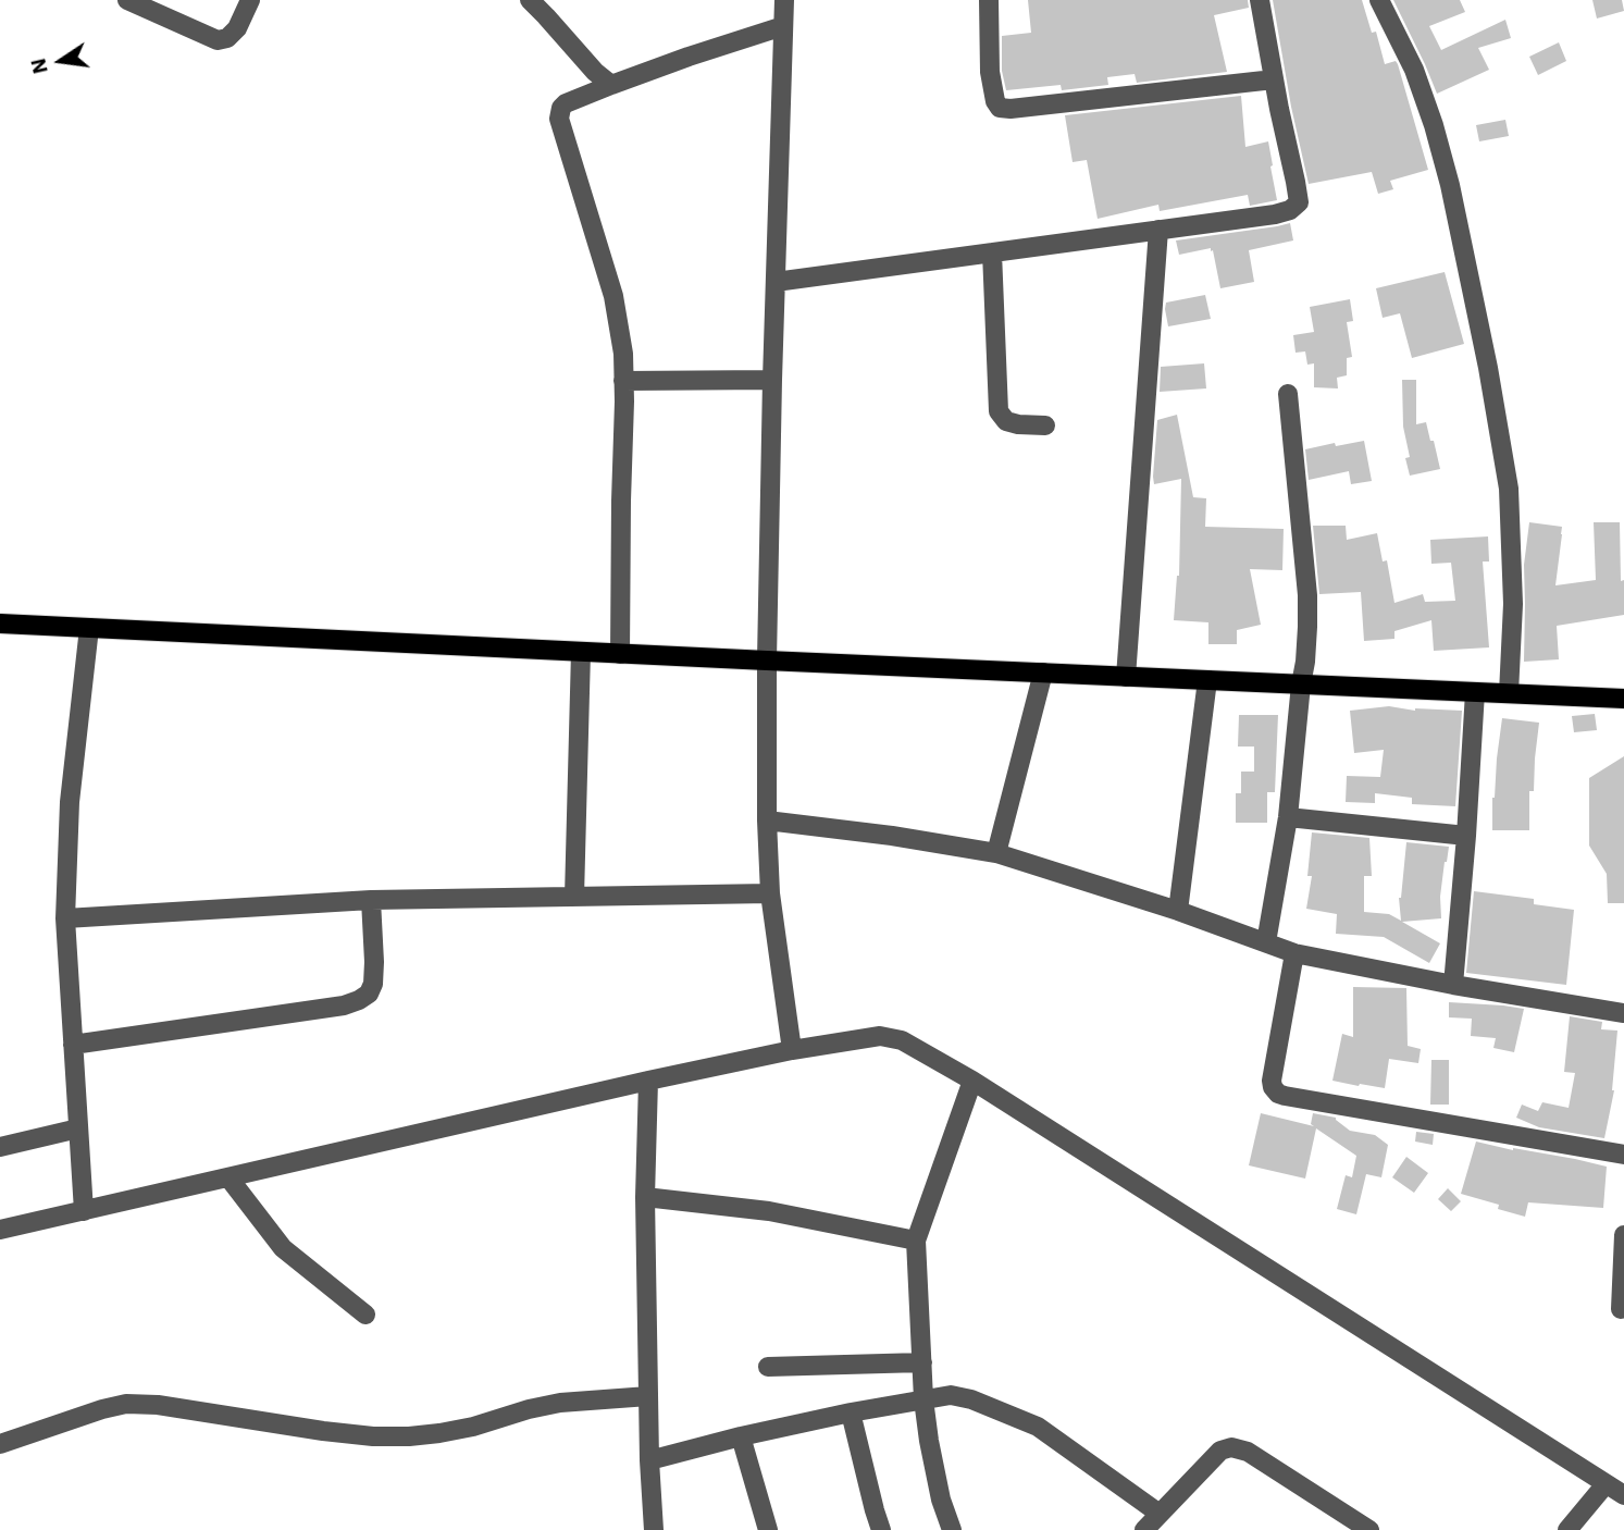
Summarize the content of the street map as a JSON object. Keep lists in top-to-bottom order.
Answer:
{
  "north": "left"
}
